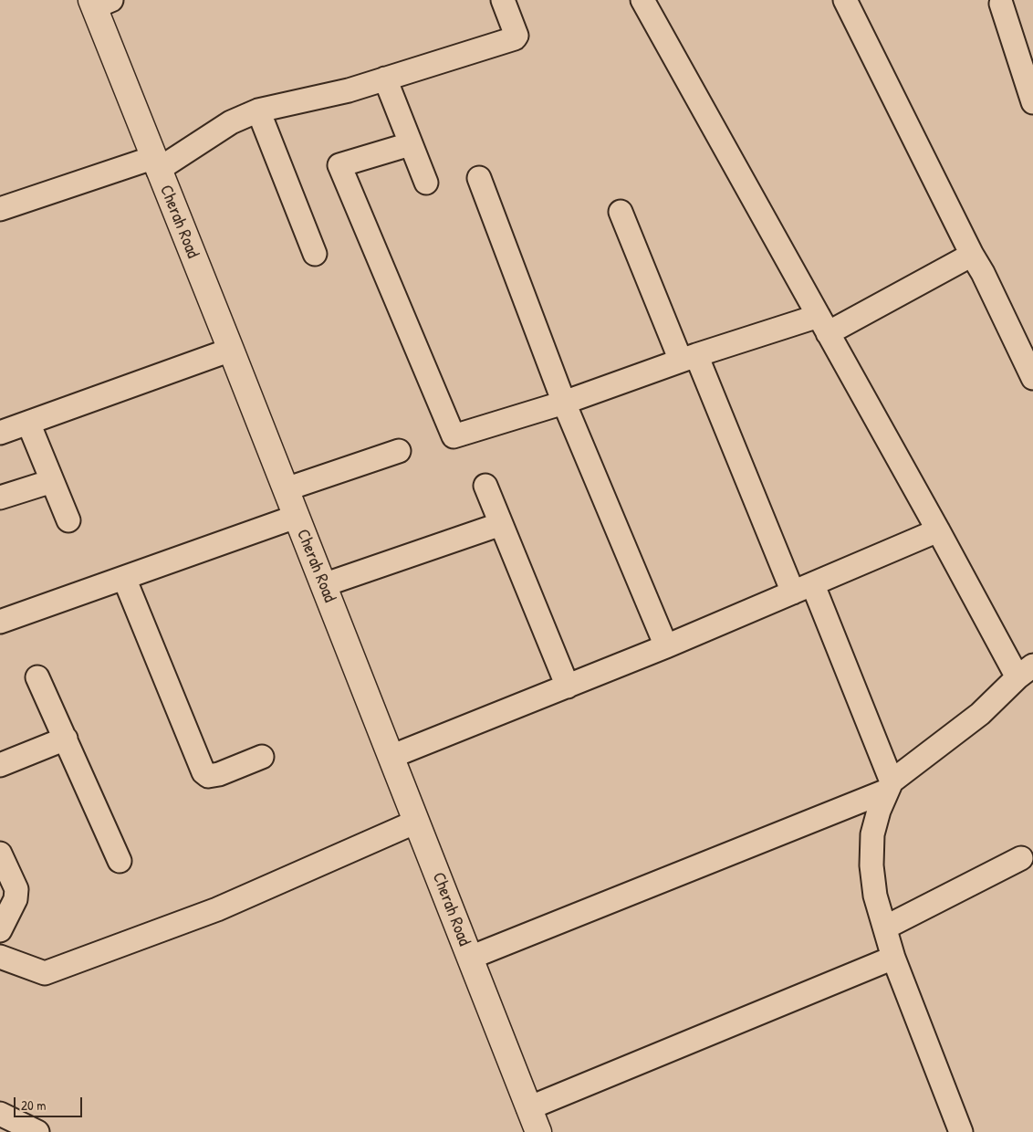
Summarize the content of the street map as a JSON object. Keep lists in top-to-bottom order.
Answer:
{
  "streets": {
    "street": ["Cherah Road"]
  },
  "scale_bar": "20 m"
}
